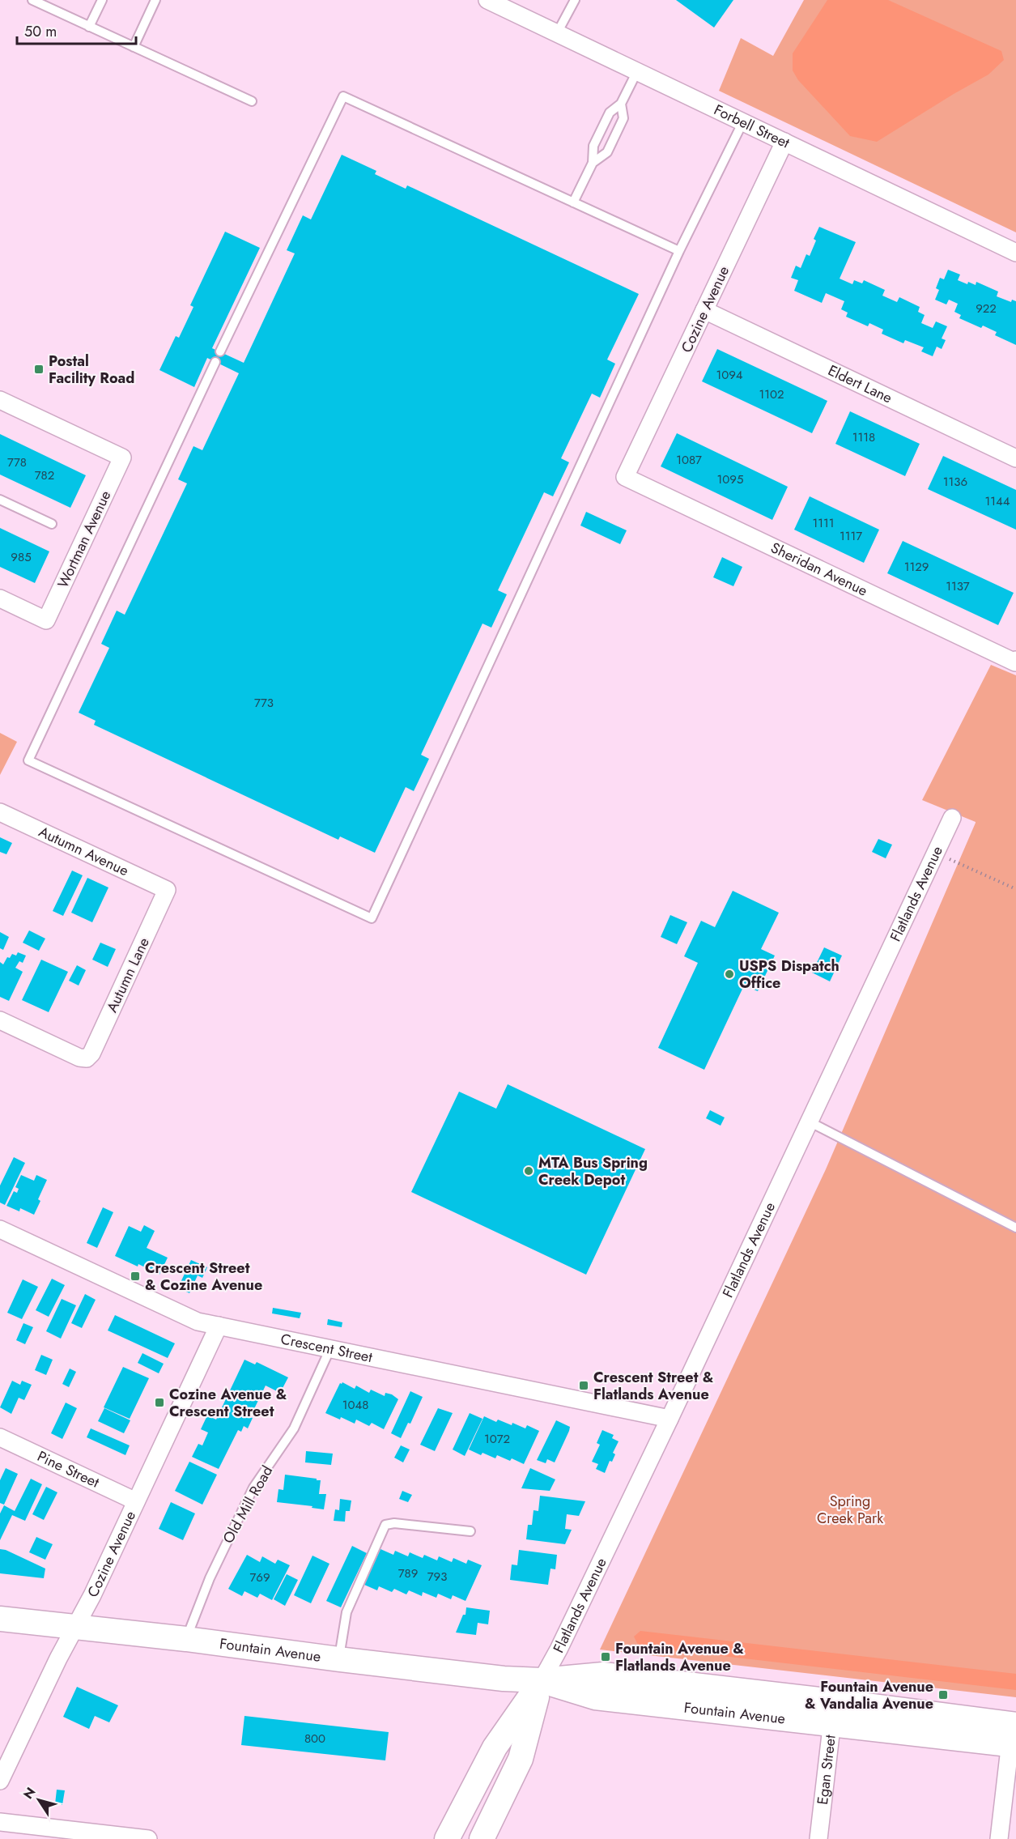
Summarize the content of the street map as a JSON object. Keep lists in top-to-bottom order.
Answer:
{
  "streets": {
    "main road": ["Flatlands Avenue", "Fountain Avenue"],
    "street": [
      "Forbell Street",
      "Cozine Avenue",
      "Eldert Lane",
      "Wortman Avenue",
      "Sheridan Avenue",
      "Autumn Avenue",
      "Autumn Lane",
      "Crescent Street",
      "Pine Street",
      "Egan Street"
    ],
    "lane": ["Old Mill Road"]
  },
  "crossings": [
    ["Forbell Street", "Cozine Avenue"],
    ["Cozine Avenue", "Eldert Lane"],
    ["Cozine Avenue", "Sheridan Avenue"],
    ["Cozine Avenue", "Crescent Street"],
    ["Cozine Avenue", "Pine Street"],
    ["Cozine Avenue", "Fountain Avenue"],
    ["Autumn Avenue", "Autumn Lane"],
    ["Flatlands Avenue", "Crescent Street"],
    ["Flatlands Avenue", "Fountain Avenue"],
    ["Crescent Street", "Old Mill Road"],
    ["Old Mill Road", "Fountain Avenue"],
    ["Fountain Avenue", "Egan Street"]
  ],
  "parks": ["Spring Creek Park"],
  "places": {
    "transit": [
      "Postal Facility Road",
      "Crescent Street & Cozine Avenue",
      "Crescent Street & Flatlands Avenue",
      "Cozine Avenue & Crescent Street",
      "Fountain Avenue & Flatlands Avenue",
      "Fountain Avenue & Vandalia Avenue"
    ],
    "other": ["USPS Dispatch Office", "MTA Bus Spring Creek Depot"]
  },
  "house_numbers": [
    "922",
    "1094",
    "1102",
    "1118",
    "1087",
    "778",
    "782",
    "1095",
    "1136",
    "1144",
    "1111",
    "1117",
    "985",
    "1129",
    "1137",
    "773",
    "1048",
    "1072",
    "789",
    "793",
    "769",
    "800"
  ],
  "scale_bar": "50 m",
  "north": "top left"
}
